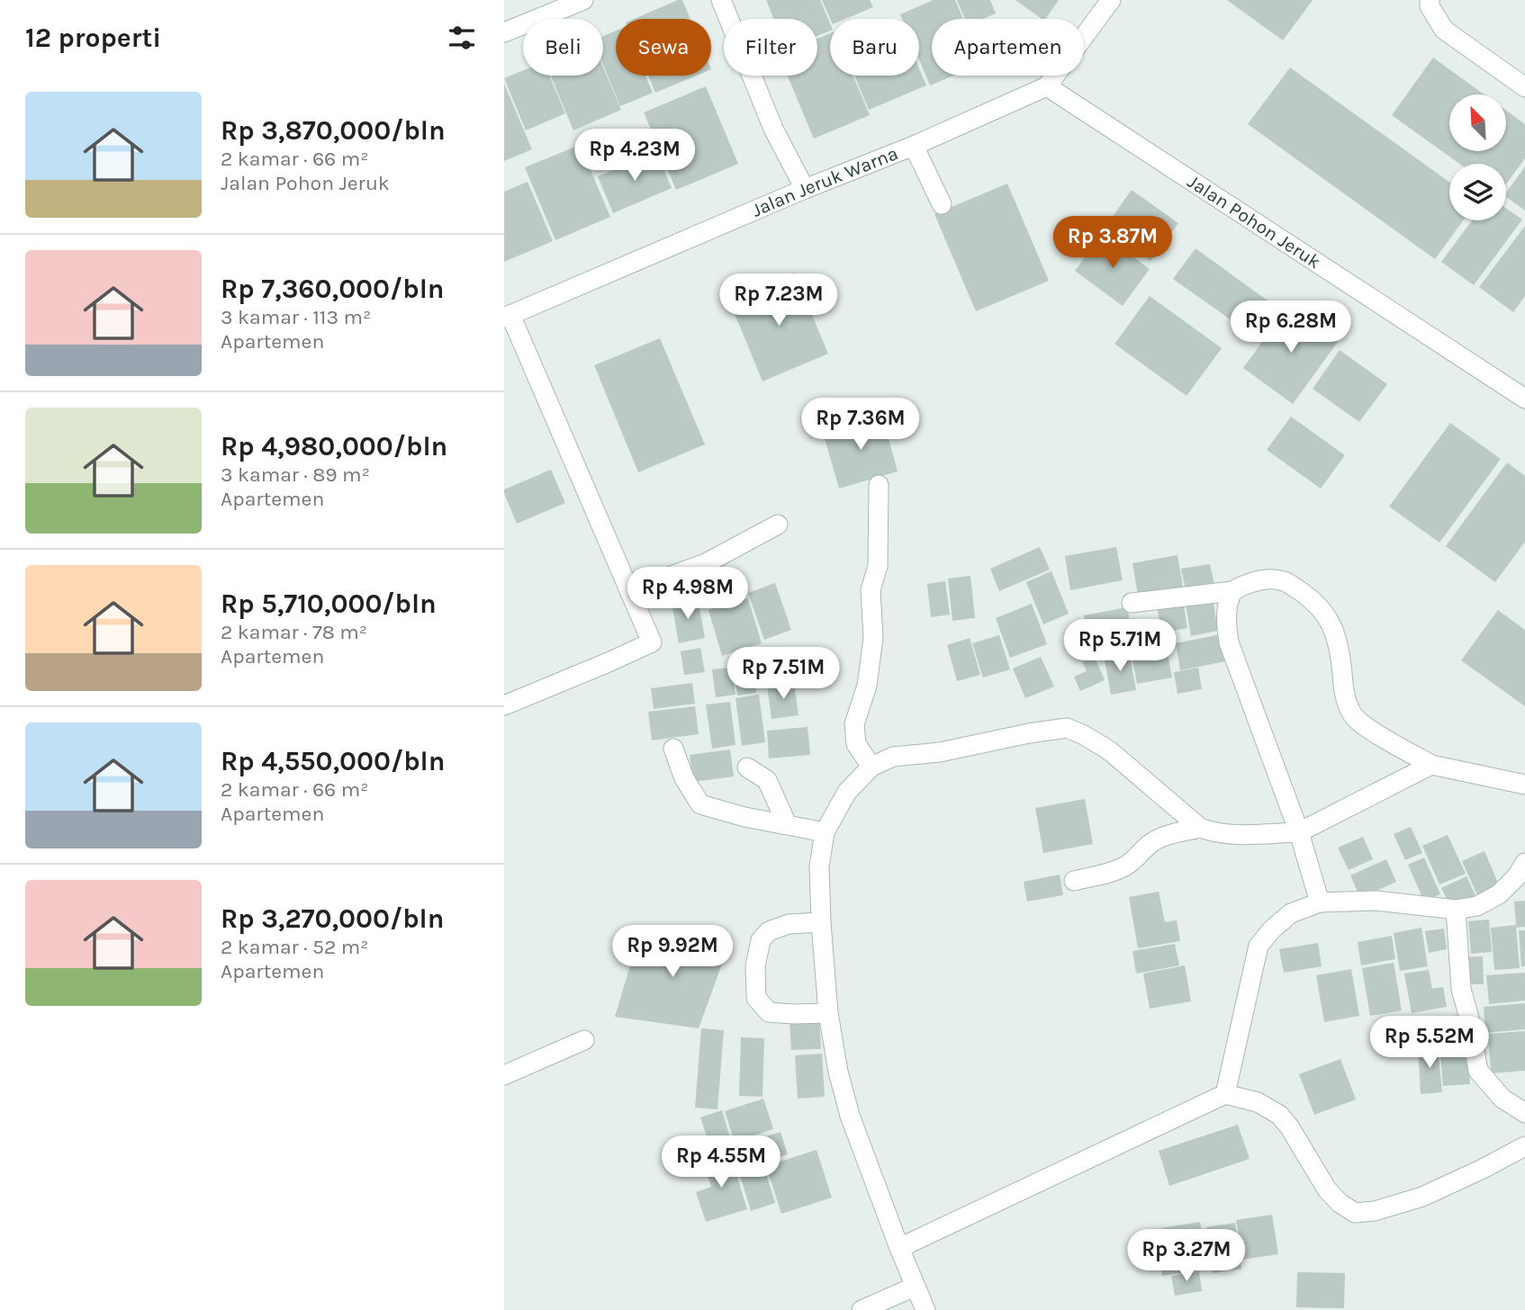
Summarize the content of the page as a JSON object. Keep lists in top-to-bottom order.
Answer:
{
  "streets": {
    "street": ["Jalan Jeruk Warna", "Jalan Pohon Jeruk"]
  },
  "crossings": [
    ["Jalan Jeruk Warna", "Jalan Pohon Jeruk"]
  ],
  "north": "top left",
  "page": {
    "heading": "12 properti",
    "chip": [
      "Beli",
      "Sewa",
      "Filter",
      "Baru",
      "Apartemen"
    ],
    "list": [
      {
        "name": "Rp 3,870,000/bln",
        "note": "2 kamar · 66 m² · Jalan Pohon Jeruk"
      },
      {
        "name": "Rp 7,360,000/bln",
        "note": "3 kamar · 113 m² · Apartemen"
      },
      {
        "name": "Rp 4,980,000/bln",
        "note": "3 kamar · 89 m² · Apartemen"
      },
      {
        "name": "Rp 5,710,000/bln",
        "note": "2 kamar · 78 m² · Apartemen"
      },
      {
        "name": "Rp 4,550,000/bln",
        "note": "2 kamar · 66 m² · Apartemen"
      },
      {
        "name": "Rp 3,270,000/bln",
        "note": "2 kamar · 52 m² · Apartemen"
      }
    ],
    "price": [
      "Rp 4.23M",
      "Rp 3.87M",
      "Rp 7.23M",
      "Rp 6.28M",
      "Rp 7.36M",
      "Rp 4.98M",
      "Rp 5.71M",
      "Rp 7.51M",
      "Rp 9.92M",
      "Rp 5.52M",
      "Rp 4.55M",
      "Rp 3.27M"
    ]
  }
}
